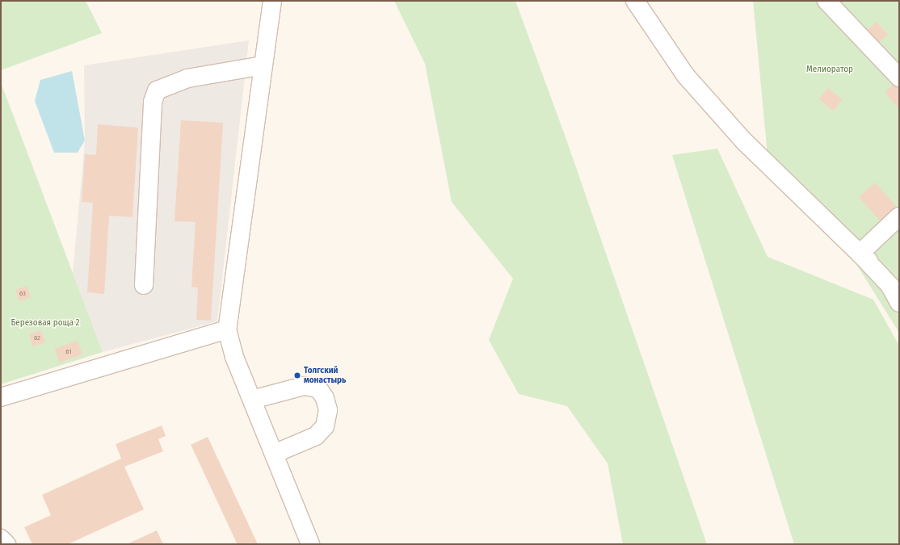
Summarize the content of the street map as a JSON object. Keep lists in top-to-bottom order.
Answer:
{
  "parks": ["Мелиоратор", "Березовая роща 2"],
  "places": ["Толгский монастырь"],
  "house_numbers": ["63", "62", "61"]
}
